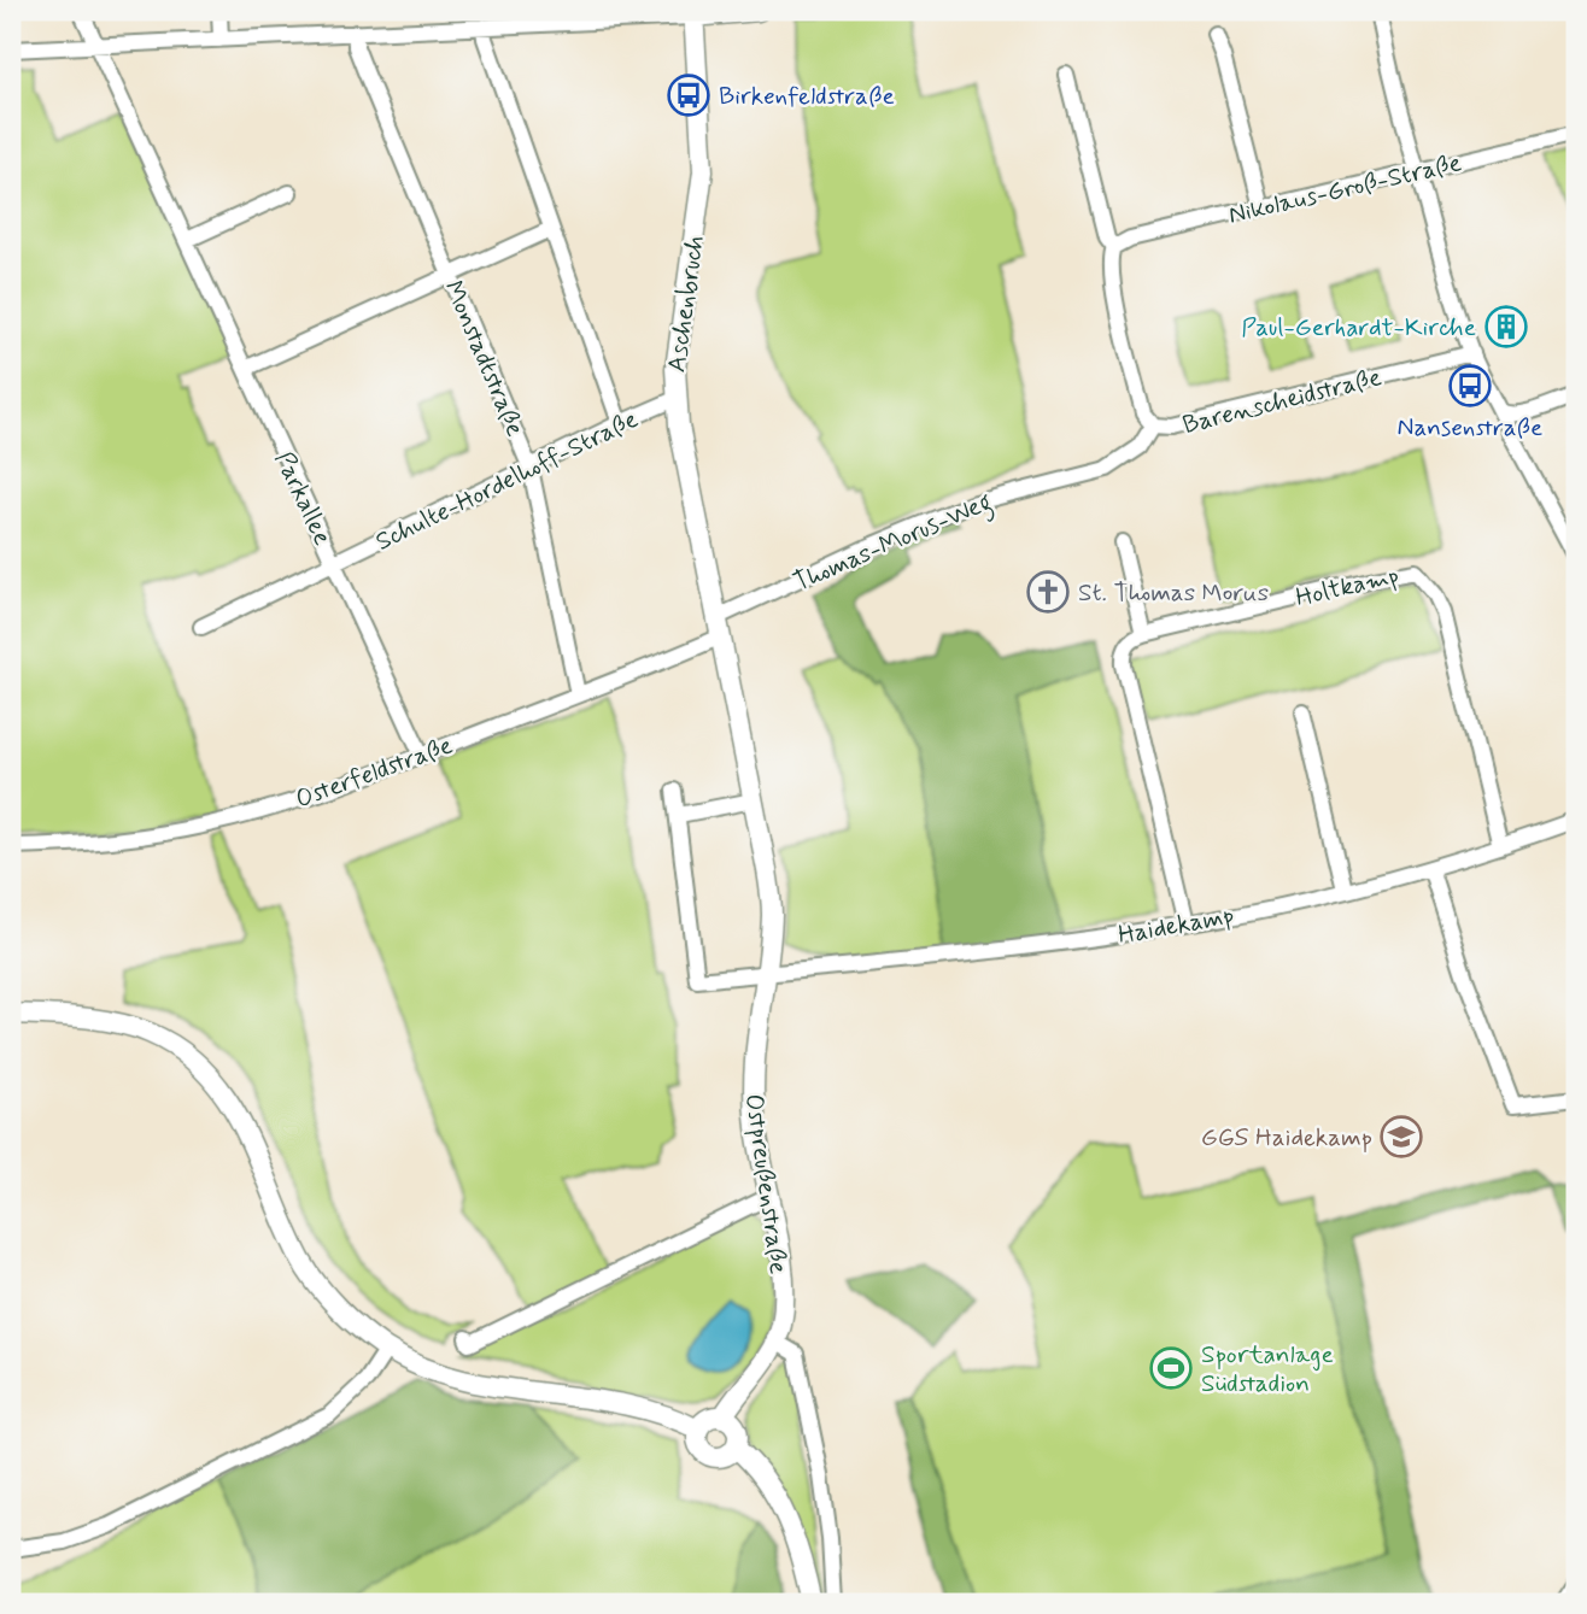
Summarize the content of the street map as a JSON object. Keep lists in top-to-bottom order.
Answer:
{
  "streets": {
    "street": [
      "Nikolaus-Groß-Straße",
      "Aschenbruch",
      "Monstadtstraße",
      "Barenscheidstraße",
      "Schulte-Hordelhoff-Straße",
      "Parkallee",
      "Thomas-Morus-Weg",
      "Holtkamp",
      "Osterfeldstraße",
      "Haidekamp",
      "Ostpreußenstraße"
    ]
  },
  "crossings": [
    ["Nikolaus-Groß-Straße", "Barenscheidstraße"],
    ["Aschenbruch", "Schulte-Hordelhoff-Straße"],
    ["Aschenbruch", "Thomas-Morus-Weg"],
    ["Aschenbruch", "Osterfeldstraße"],
    ["Aschenbruch", "Ostpreußenstraße"],
    ["Monstadtstraße", "Schulte-Hordelhoff-Straße"],
    ["Monstadtstraße", "Osterfeldstraße"],
    ["Barenscheidstraße", "Thomas-Morus-Weg"],
    ["Schulte-Hordelhoff-Straße", "Parkallee"],
    ["Parkallee", "Osterfeldstraße"],
    ["Thomas-Morus-Weg", "Osterfeldstraße"],
    ["Thomas-Morus-Weg", "Ostpreußenstraße"],
    ["Holtkamp", "Haidekamp"],
    ["Osterfeldstraße", "Ostpreußenstraße"],
    ["Haidekamp", "Ostpreußenstraße"]
  ],
  "places": {
    "bus stop": ["Birkenfeldstraße", "Nansenstraße"],
    "building": ["Paul-Gerhardt-Kirche"],
    "church": ["St. Thomas Morus"],
    "school or university": ["GGS Haidekamp"],
    "sports": ["Sportanlage Südstadion"]
  }
}
